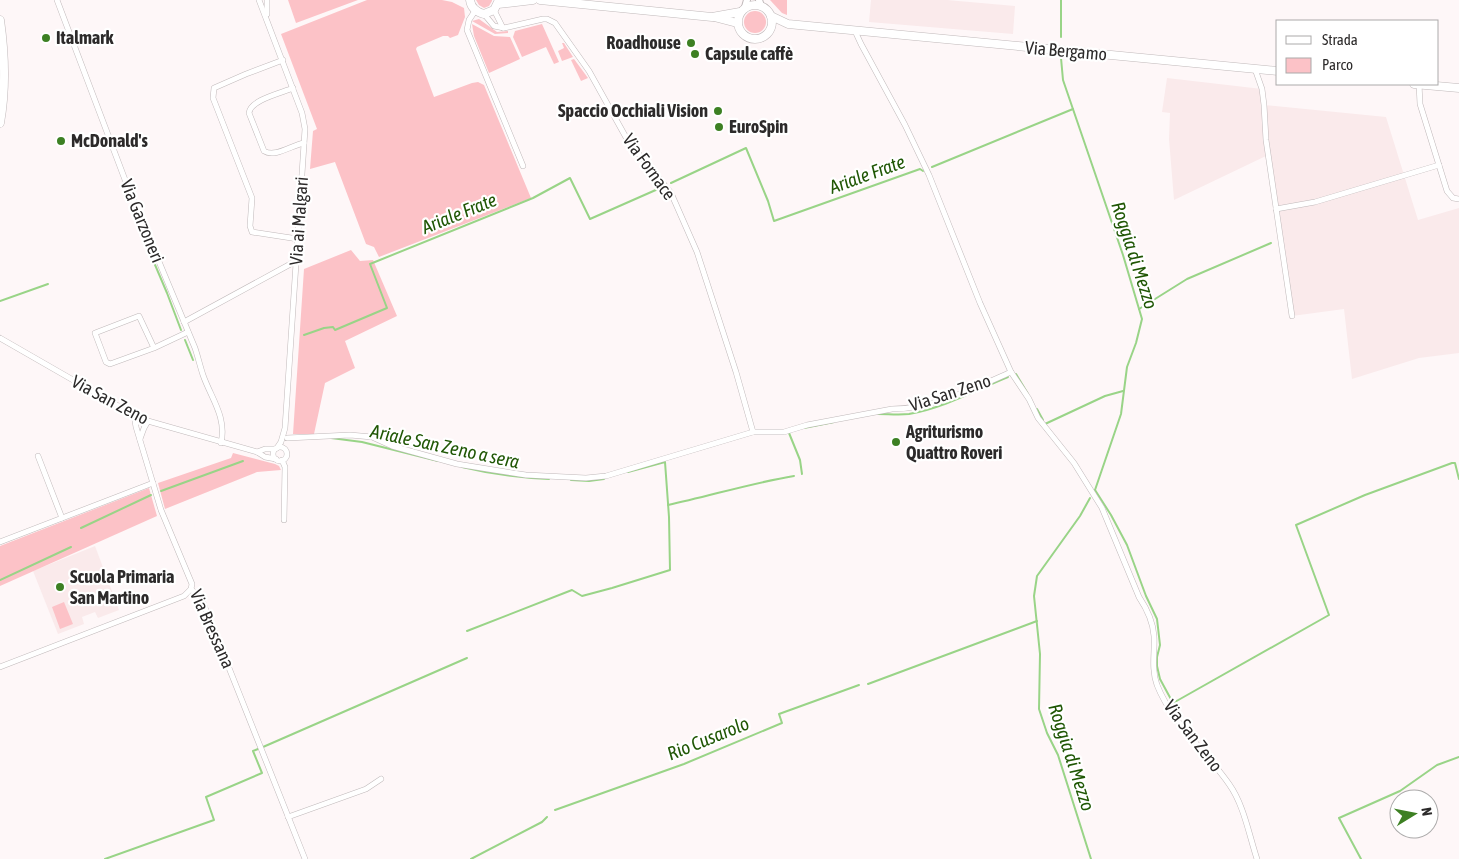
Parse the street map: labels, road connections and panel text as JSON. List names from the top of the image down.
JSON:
{
  "streets": {
    "main road": ["Via Bergamo"],
    "street": [
      "Via Fornace",
      "Via Garzoneri",
      "Via ai Malgari",
      "Via San Zeno",
      "Via Bressana"
    ]
  },
  "crossings": [
    ["Via Fornace", "Via San Zeno"],
    ["Via Garzoneri", "Via San Zeno"],
    ["Via San Zeno", "Via Bressana"]
  ],
  "water": [
    "Ariale Frate",
    "Roggia di Mezzo",
    "Ariale San Zeno a sera",
    "Rio Cusarolo"
  ],
  "places": [
    "Italmark",
    "Roadhouse",
    "Capsule caffè",
    "Spaccio Occhiali Vision",
    "EuroSpin",
    "McDonald's",
    "Agriturismo Quattro Roveri",
    "Scuola Primaria San Martino"
  ],
  "legend": ["Strada", "Parco"],
  "north": "right"
}
